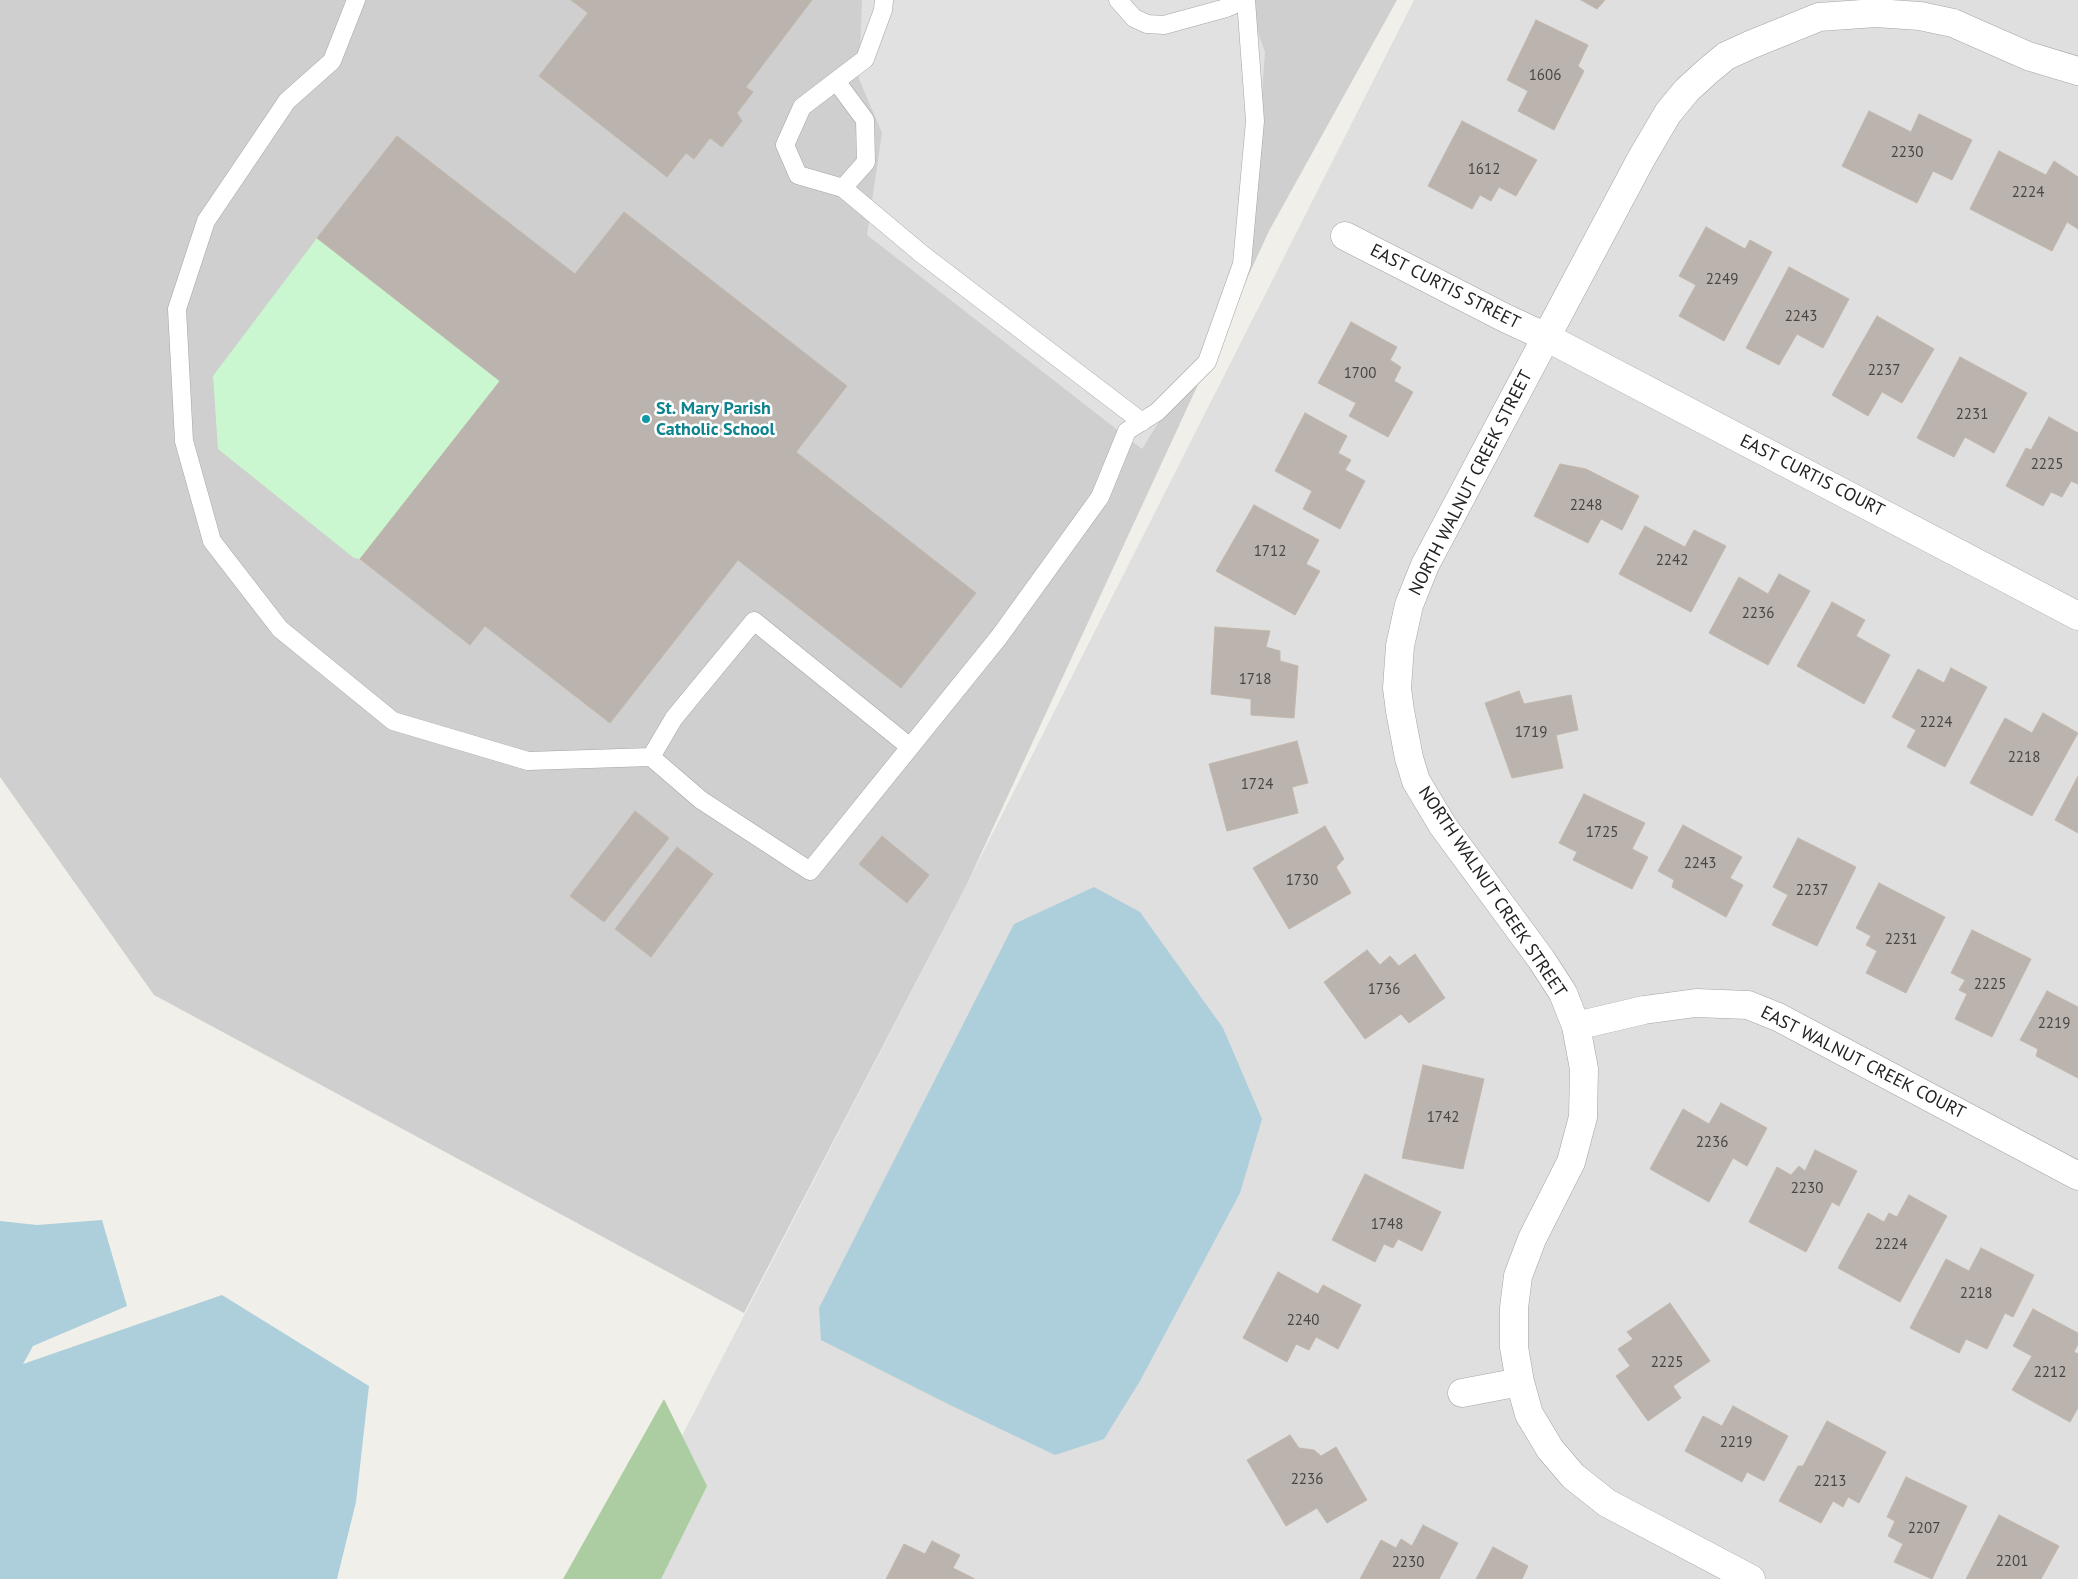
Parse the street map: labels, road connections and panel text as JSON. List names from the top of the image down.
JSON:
{
  "streets": {
    "street": [
      "EAST CURTIS STREET",
      "EAST CURTIS COURT",
      "NORTH WALNUT CREEK STREET",
      "EAST WALNUT CREEK COURT"
    ]
  },
  "crossings": [
    ["EAST CURTIS STREET", "EAST CURTIS COURT"],
    ["EAST CURTIS STREET", "NORTH WALNUT CREEK STREET"],
    ["EAST CURTIS COURT", "NORTH WALNUT CREEK STREET"],
    ["NORTH WALNUT CREEK STREET", "EAST WALNUT CREEK COURT"]
  ],
  "places": ["St. Mary Parish Catholic School"],
  "house_numbers": [
    "1606",
    "2230",
    "1612",
    "2224",
    "2249",
    "2243",
    "2237",
    "1700",
    "2231",
    "2225",
    "2248",
    "1712",
    "2242",
    "2236",
    "1718",
    "2224",
    "1719",
    "2218",
    "1724",
    "1725",
    "2243",
    "1730",
    "2237",
    "2231",
    "2225",
    "1736",
    "2219",
    "1742",
    "2236",
    "2230",
    "1748",
    "2224",
    "2218",
    "2240",
    "2225",
    "2212",
    "2219",
    "2236",
    "2213",
    "2207",
    "2201",
    "2230"
  ]
}
